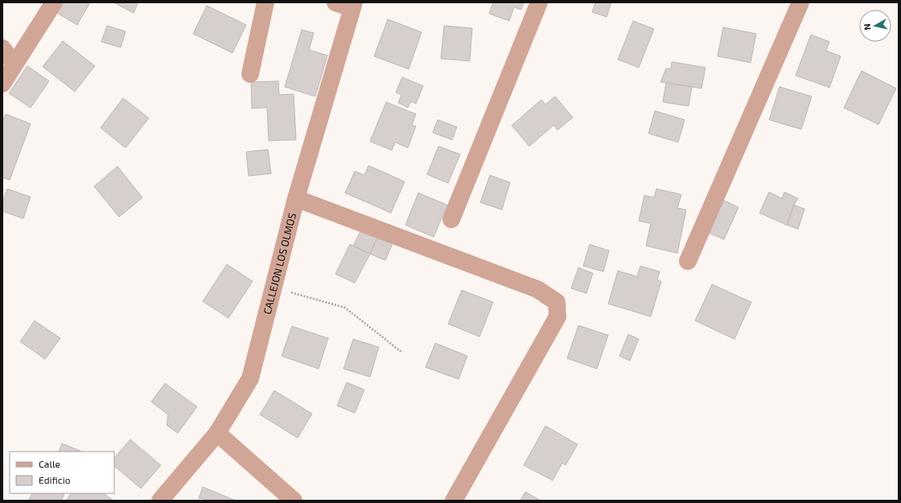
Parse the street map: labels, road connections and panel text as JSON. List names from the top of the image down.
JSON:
{
  "streets": {
    "street": ["CALLEJON LOS OLMOS"]
  },
  "legend": ["Calle", "Edificio"],
  "north": "left"
}
